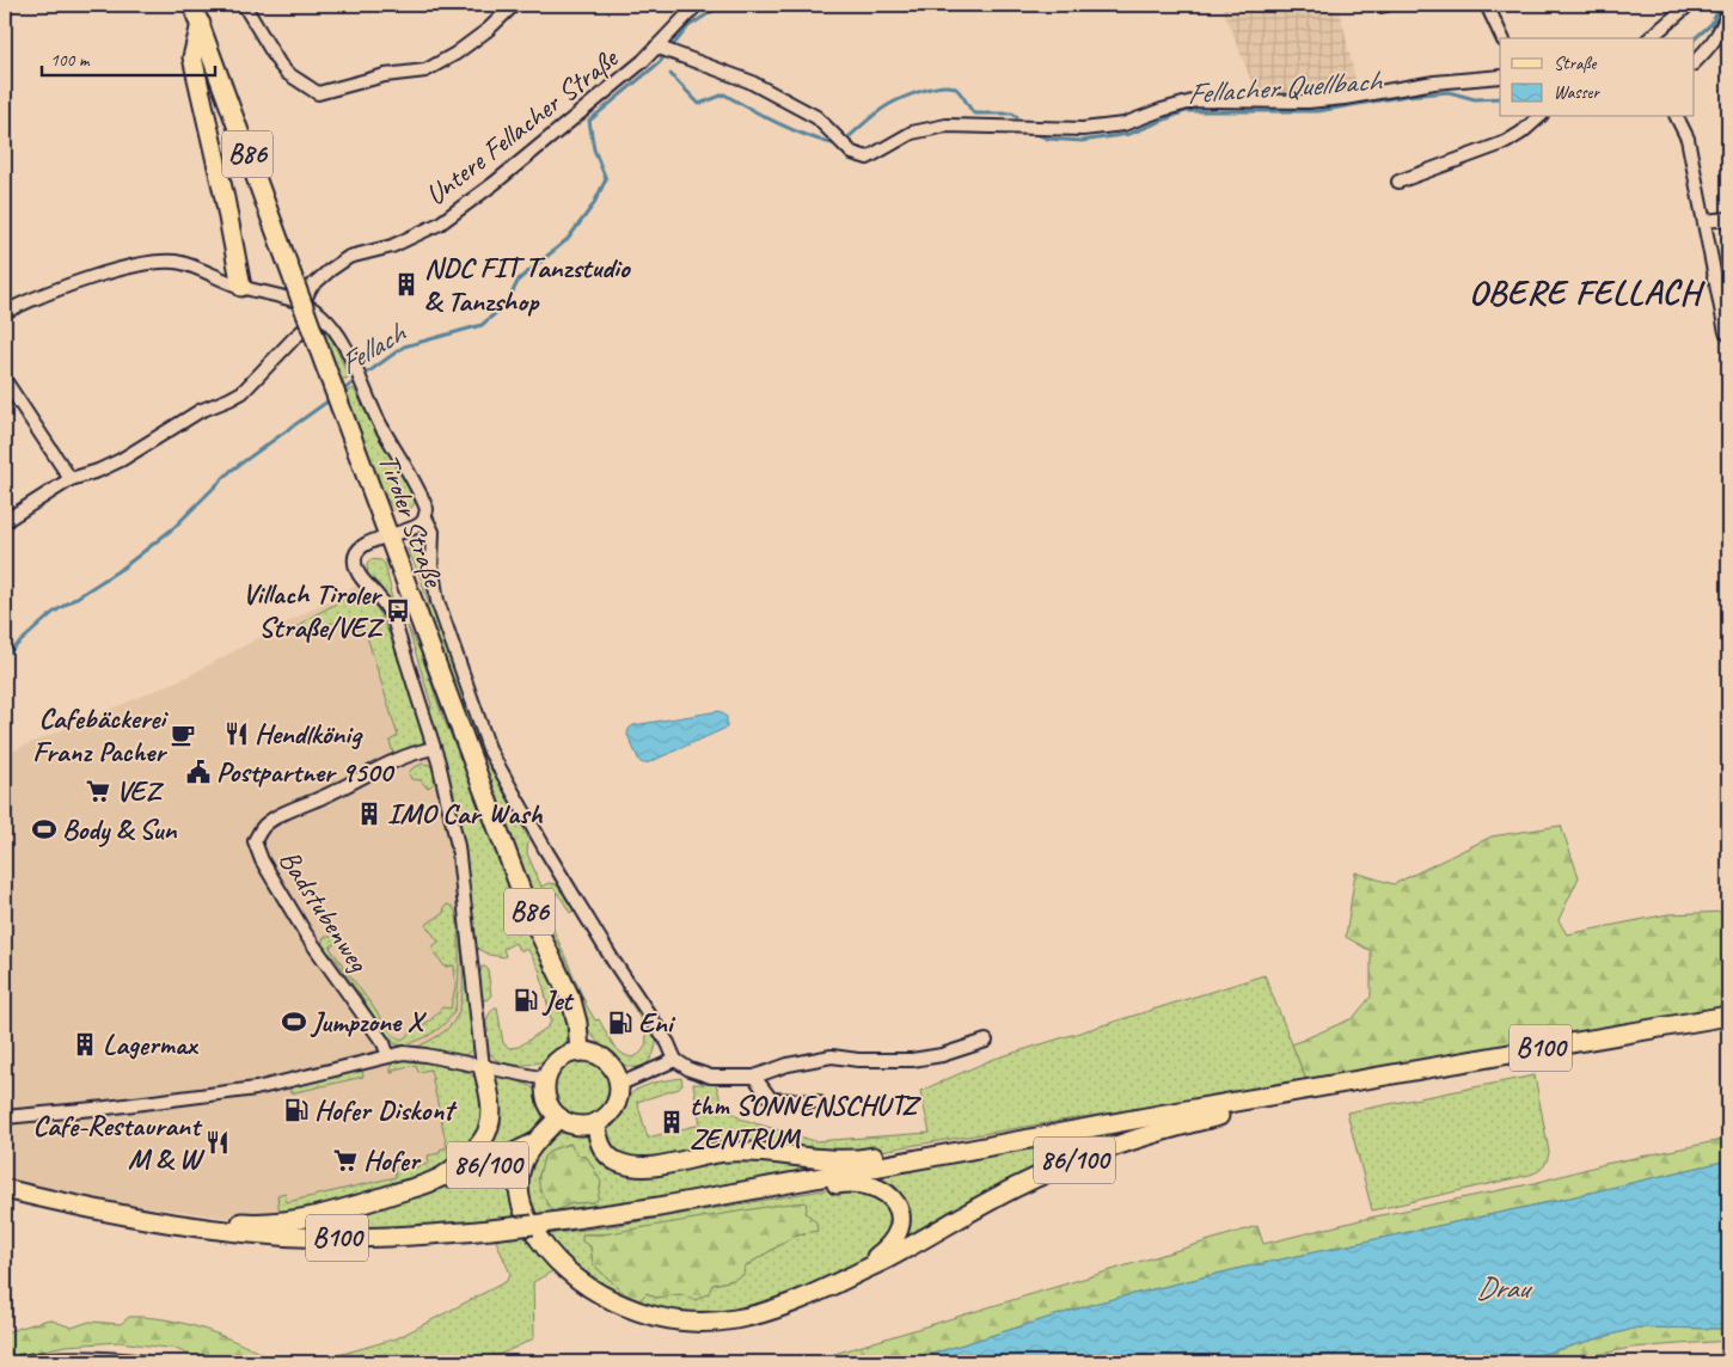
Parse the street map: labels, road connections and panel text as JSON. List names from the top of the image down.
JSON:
{
  "streets": {
    "main road": [
      "B86",
      "Tiroler Straße",
      "B100",
      "86/100"
    ],
    "street": ["Untere Fellacher Straße", "Badstubenweg"]
  },
  "crossings": [
    ["Tiroler Straße", "86/100"],
    ["B100", "86/100"]
  ],
  "districts": ["OBERE FELLACH"],
  "water": ["Fellacher Quellbach", "Fellach", "Drau"],
  "places": {
    "building": [
      "NDC FIT Tanzstudio & Tanzshop",
      "IMO Car Wash",
      "Lagermax",
      "thm SONNENSCHUTZ ZENTRUM"
    ],
    "bus stop": ["Villach Tiroler Straße/VEZ"],
    "restaurant": ["Hendlkönig", "Cafe-Restaurant M & W"],
    "cafe": ["Cafebäckerei Franz Pacher"],
    "public building": ["Postpartner 9500"],
    "supermarket": ["VEZ", "Hofer"],
    "sports": ["Body & Sun", "Jumpzone X"],
    "fuel station": ["Jet", "Eni", "Hofer Diskont"]
  },
  "legend": ["Straße", "Wasser"],
  "scale_bar": "100 m"
}
